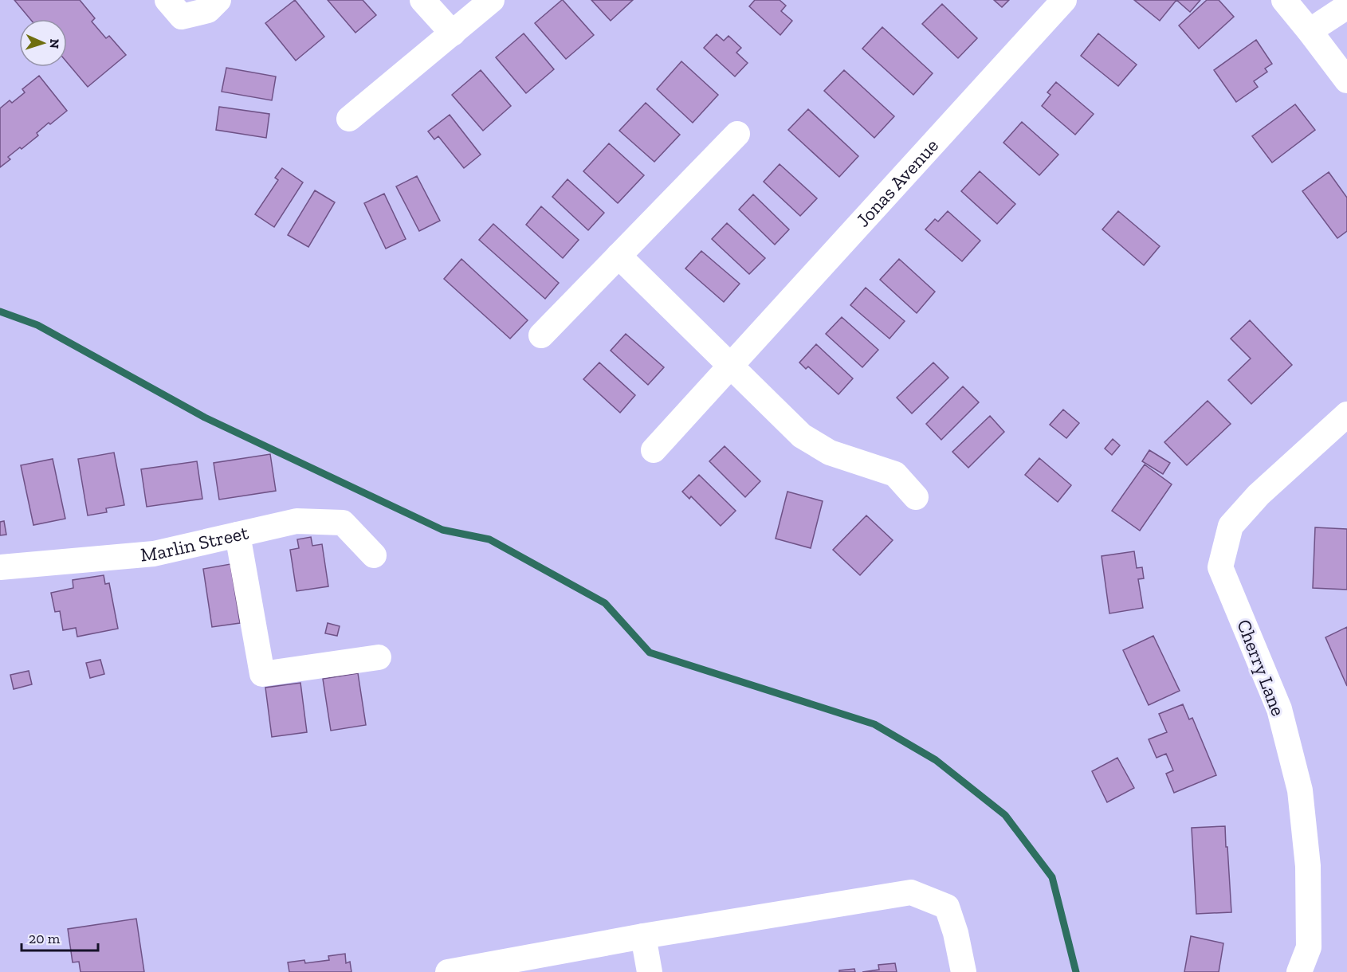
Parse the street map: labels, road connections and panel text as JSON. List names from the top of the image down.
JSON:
{
  "streets": {
    "street": ["Jonas Avenue", "Marlin Street", "Cherry Lane"]
  },
  "scale_bar": "20 m",
  "north": "right"
}
